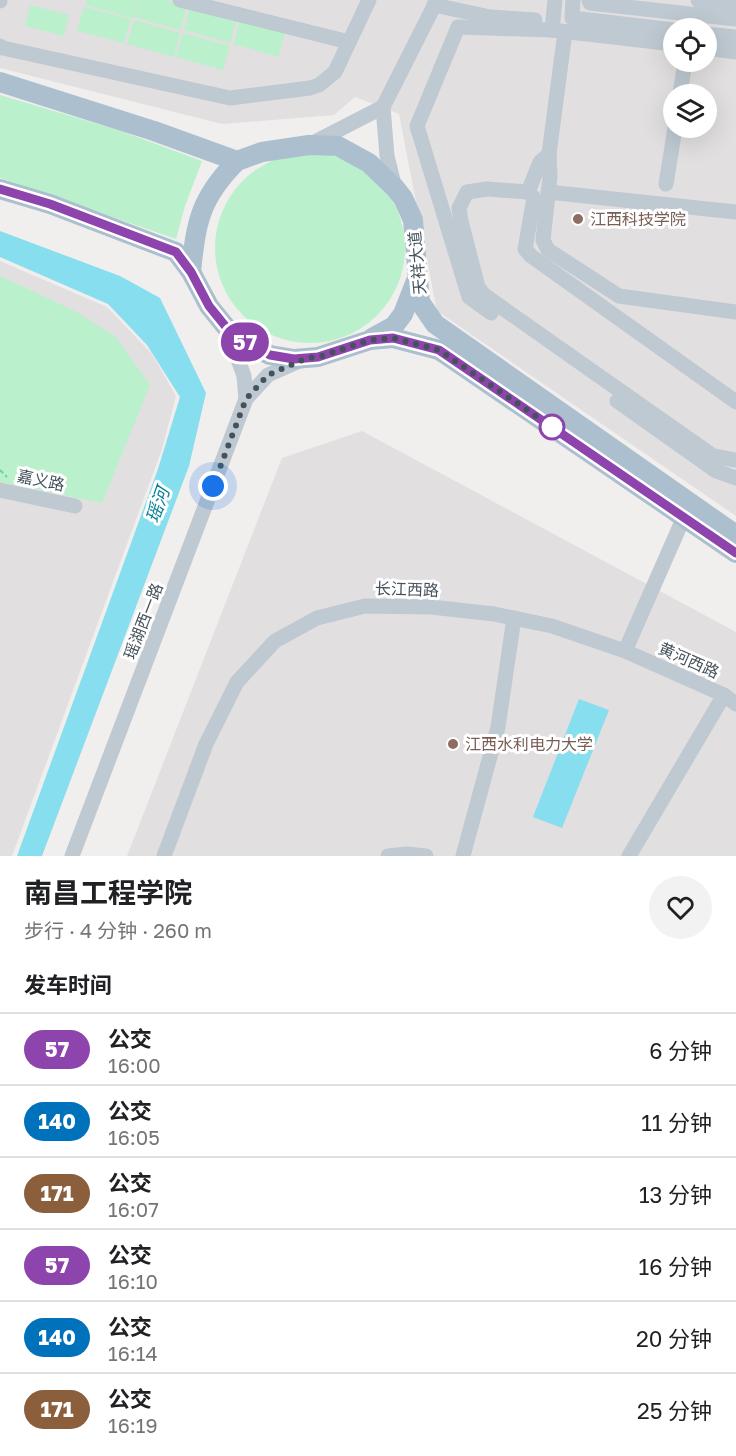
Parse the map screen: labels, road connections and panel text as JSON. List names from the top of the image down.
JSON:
{
  "streets": {
    "main road": ["天祥大道"],
    "street": [
      "嘉义路",
      "长江西路",
      "瑶湖西一路",
      "黄河西路"
    ]
  },
  "crossings": [
    ["长江西路", "黄河西路"]
  ],
  "water": ["瑶河"],
  "places": ["江西科技学院", "江西水利电力大学"],
  "lines": ["bus line 57"],
  "page": {
    "on_map": "57",
    "heading": [
      ["南昌工程学院", "步行 · 4 分钟 · 260 m"],
      "发车时间"
    ],
    "list": [
      {
        "mark": "57",
        "name": "公交",
        "note": "16:00",
        "value": "6 分钟"
      },
      {
        "mark": "140",
        "name": "公交",
        "note": "16:05",
        "value": "11 分钟"
      },
      {
        "mark": "171",
        "name": "公交",
        "note": "16:07",
        "value": "13 分钟"
      },
      {
        "mark": "57",
        "name": "公交",
        "note": "16:10",
        "value": "16 分钟"
      },
      {
        "mark": "140",
        "name": "公交",
        "note": "16:14",
        "value": "20 分钟"
      },
      {
        "mark": "171",
        "name": "公交",
        "note": "16:19",
        "value": "25 分钟"
      }
    ]
  }
}
